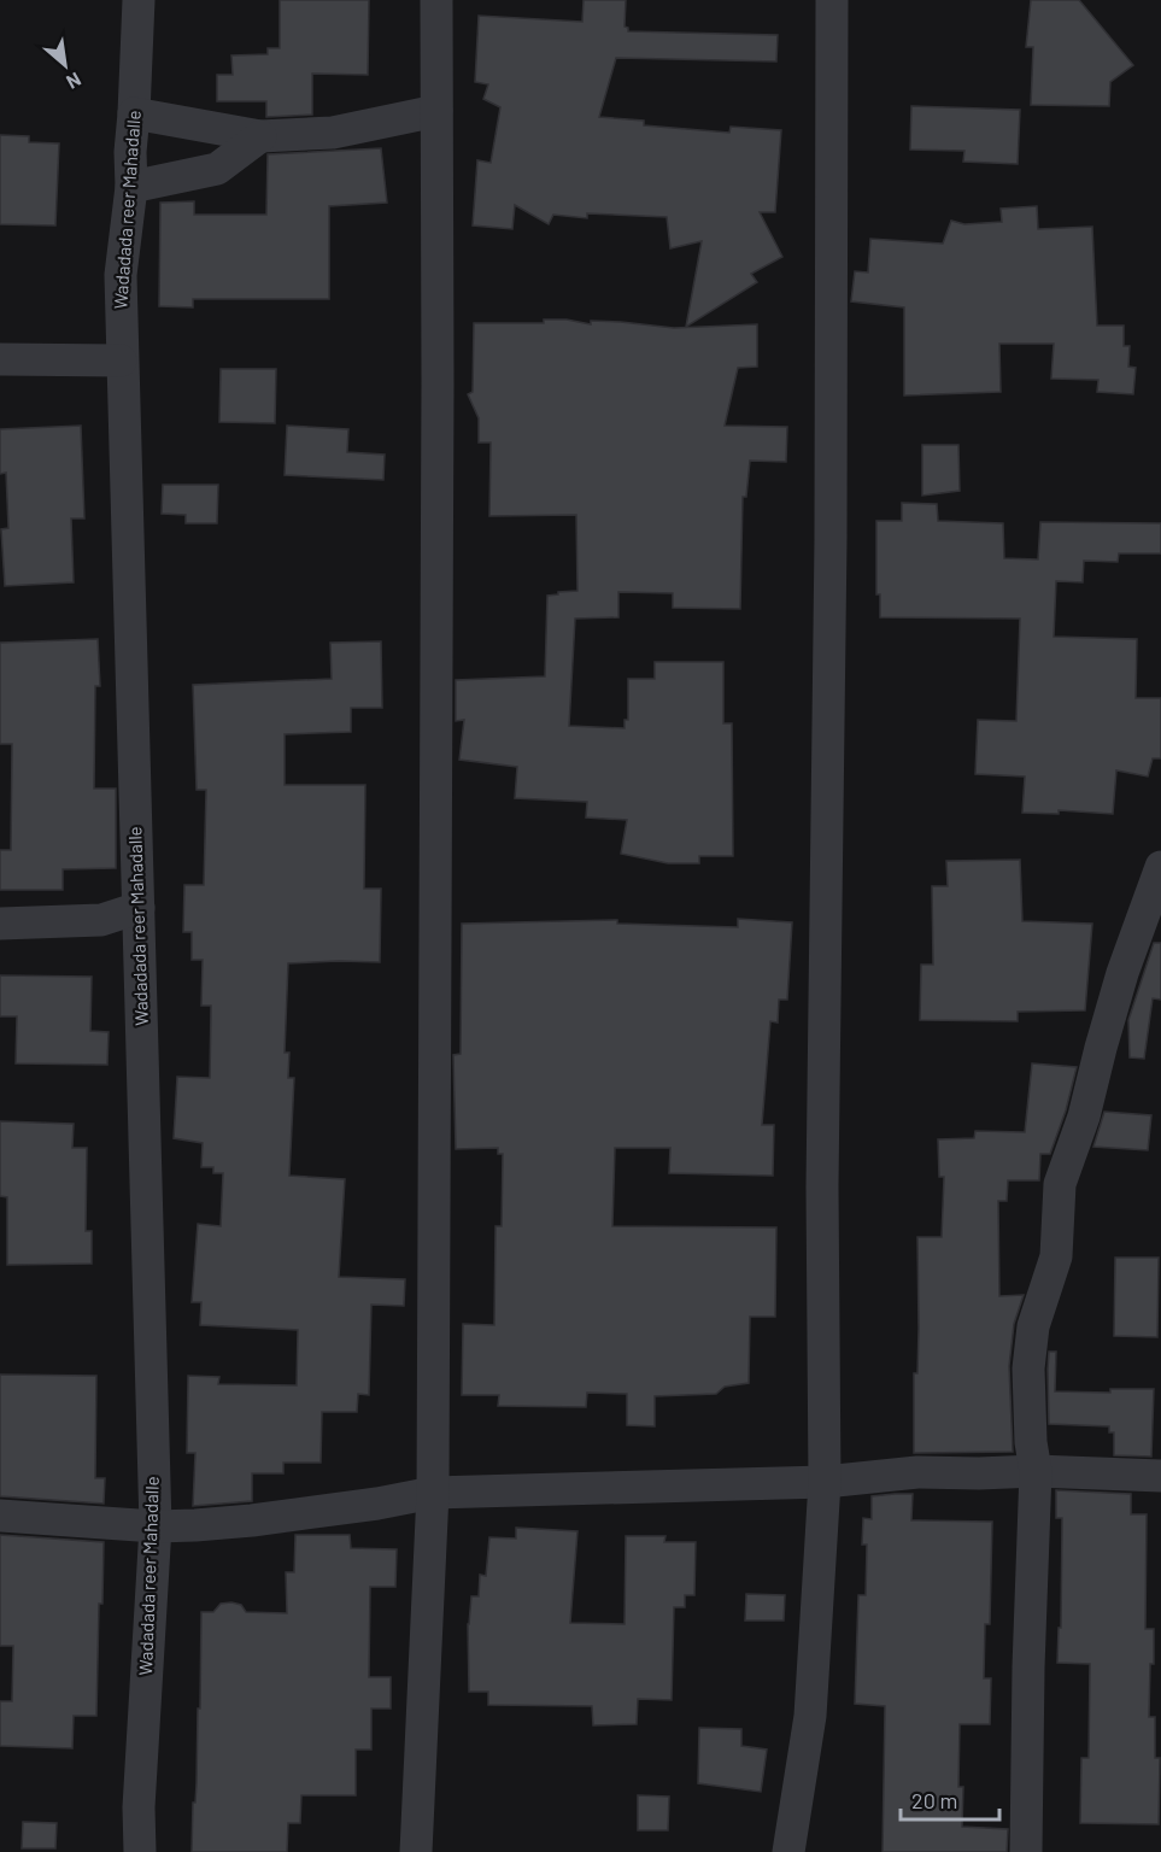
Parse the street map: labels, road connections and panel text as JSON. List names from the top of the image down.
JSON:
{
  "streets": {
    "street": ["Wadadada reer Mahadalle"]
  },
  "scale_bar": "20 m",
  "north": "bottom right"
}
